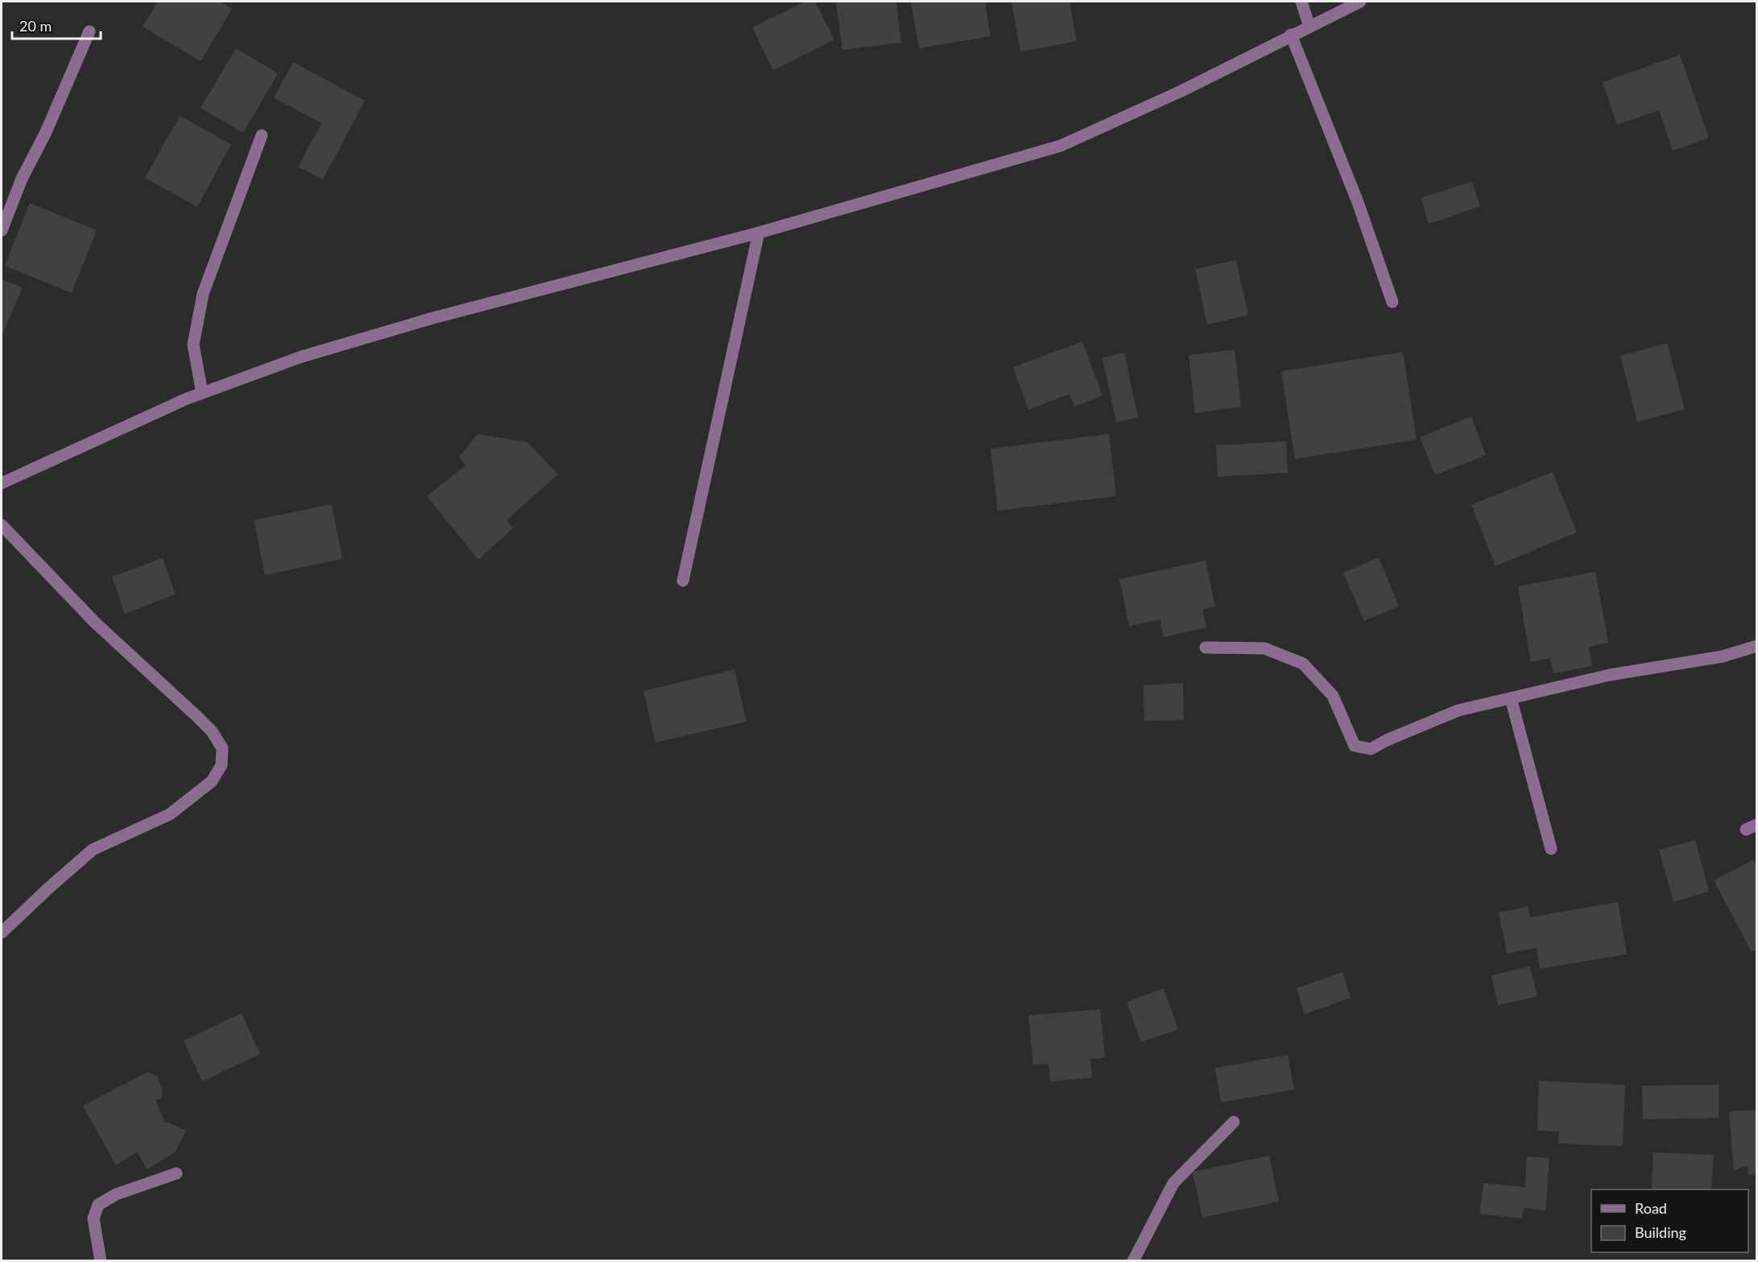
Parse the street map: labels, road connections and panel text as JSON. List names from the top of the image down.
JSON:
{
  "legend": ["Road", "Building"],
  "scale_bar": "20 m"
}
